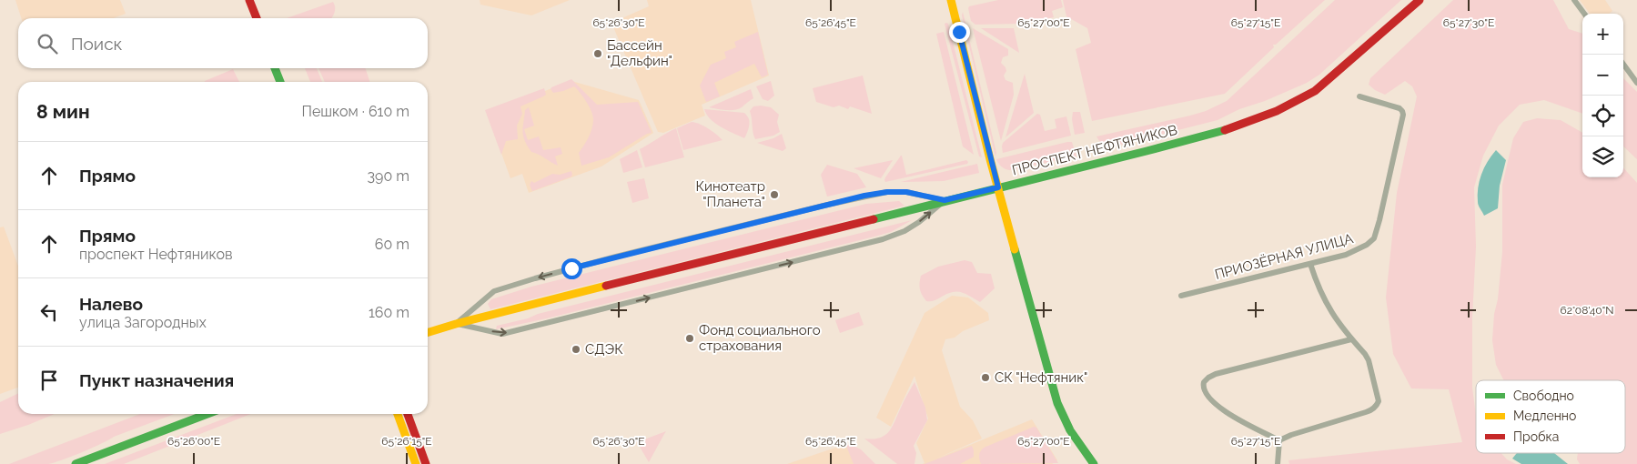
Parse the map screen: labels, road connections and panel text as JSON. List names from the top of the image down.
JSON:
{
  "streets": {
    "main road": ["ПРОСПЕКТ НЕФТЯНИКОВ"],
    "street": ["ПРИОЗЁРНАЯ УЛИЦА"]
  },
  "places": [
    "Бассейн \"Дельфин\"",
    "Кинотеатр \"Планета\"",
    "Фонд социального страхования",
    "СДЭК",
    "СК \"Нефтяник\""
  ],
  "legend": ["Свободно", "Медленно", "Пробка"],
  "page": {
    "map_buttons": ["+", "−"],
    "search": "Поиск",
    "heading": ["8 мин", "Пешком · 610 m"],
    "list": [
      ["Прямо", "390 m"],
      ["Прямо", "проспект Нефтяников", "60 m"],
      ["Налево", "улица Загородных", "160 m"],
      "Пункт назначения"
    ]
  },
  "coordinates": [
    "65°26'30\"E",
    "65°26'45\"E",
    "65°27'00\"E",
    "65°27'15\"E",
    "65°27'30\"E",
    "62°08'40\"N",
    "65°26'00\"E",
    "65°26'15\"E"
  ]
}
